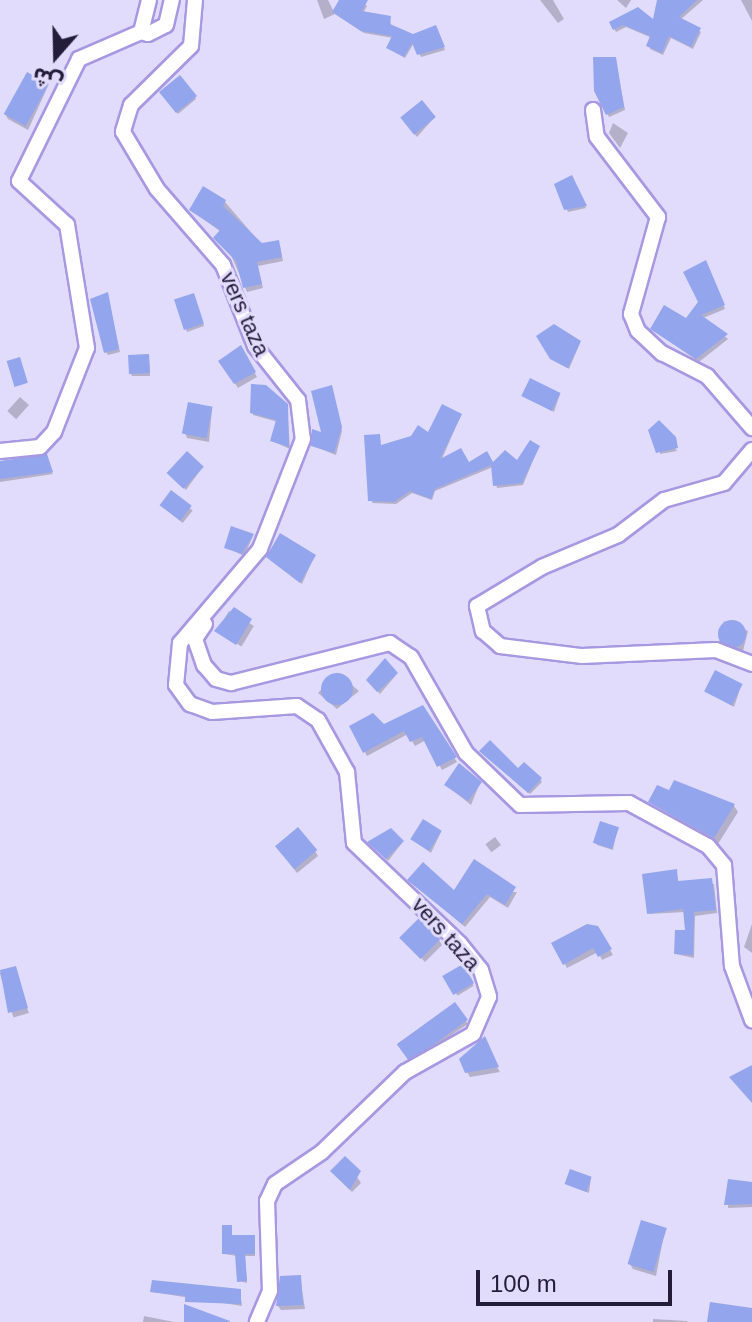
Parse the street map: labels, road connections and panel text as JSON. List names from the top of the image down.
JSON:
{
  "streets": {
    "street": ["vers taza"]
  },
  "scale_bar": "100 m",
  "north": "bottom"
}
